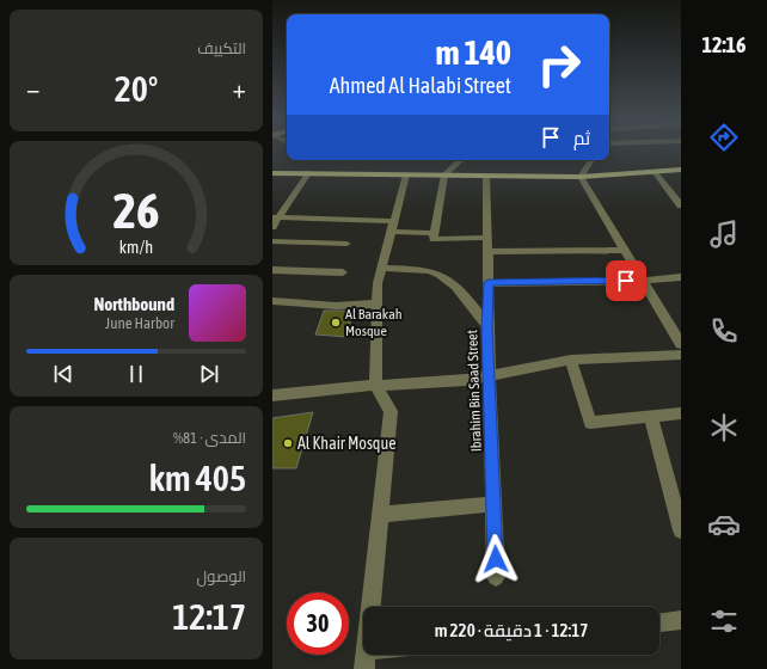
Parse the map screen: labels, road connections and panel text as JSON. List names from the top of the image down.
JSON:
{
  "streets": {
    "street": ["Ibrahim Bin Saad Street"]
  },
  "places": ["Al Barakah Mosque", "Al Khair Mosque"],
  "page": {
    "tabs": "12:16",
    "tile": [
      "التكييف",
      ["المدى · 81%", "405 km"],
      ["الوصول", "12:17"]
    ],
    "turn": ["140 m", "Ahmed Al Halabi Street"],
    "heat": ["−", "20°", "+"],
    "then": "ثم",
    "song": ["Northbound", "June Harbor"],
    "limit": "30",
    "trip": "12:17 · 1 دقيقة · 220 m",
    "gauge": ["26", "km/h"]
  }
}
